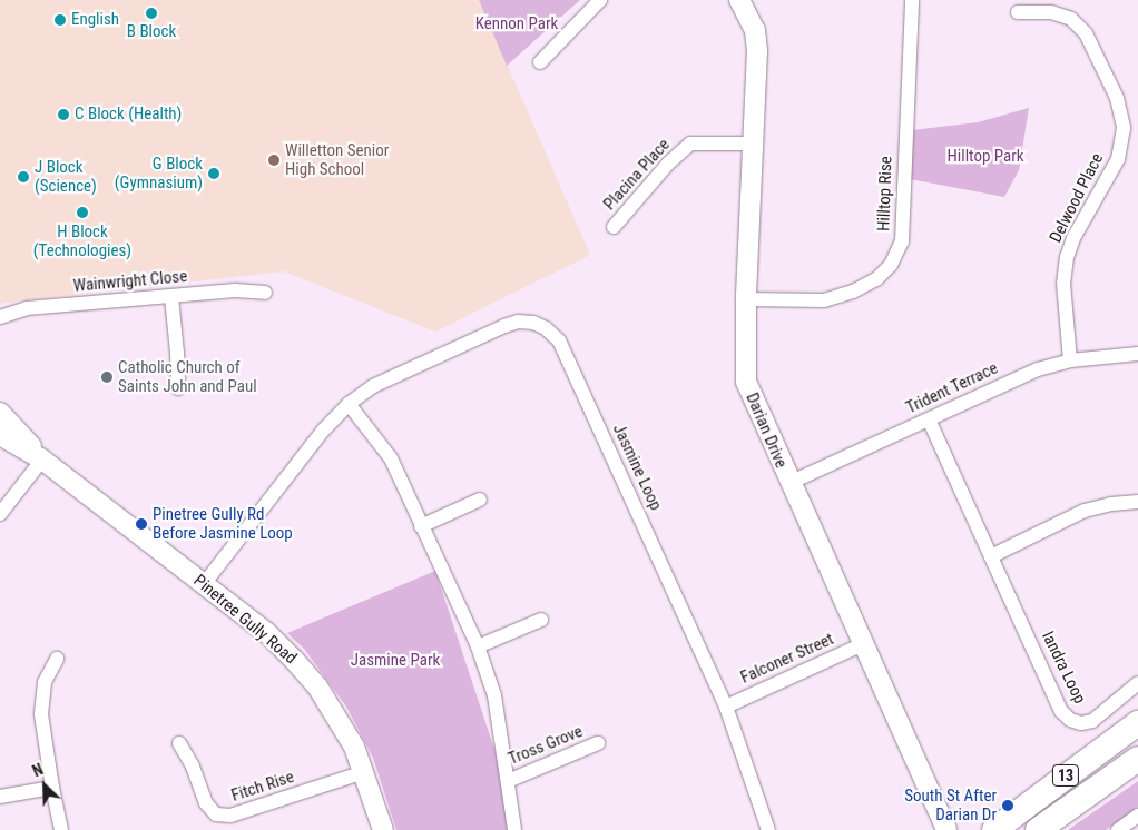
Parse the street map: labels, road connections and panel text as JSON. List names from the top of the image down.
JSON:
{
  "streets": {
    "highway": ["13"],
    "street": [
      "Placina Place",
      "Hilltop Rise",
      "Delwood Place",
      "Wainwright Close",
      "Trident Terrace",
      "Darian Drive",
      "Jasmine Loop",
      "Pinetree Gully Road",
      "Falconer Street",
      "Iandra Loop",
      "Tross Grove",
      "Fitch Rise"
    ]
  },
  "crossings": [
    ["Placina Place", "Darian Drive"],
    ["Hilltop Rise", "Darian Drive"],
    ["Delwood Place", "Trident Terrace"],
    ["Trident Terrace", "Darian Drive"],
    ["Trident Terrace", "Iandra Loop"],
    ["Darian Drive", "Falconer Street"],
    ["Jasmine Loop", "Pinetree Gully Road"],
    ["Jasmine Loop", "Falconer Street"],
    ["Pinetree Gully Road", "Fitch Rise"]
  ],
  "parks": ["Kennon Park", "Hilltop Park", "Jasmine Park"],
  "places": [
    "B Block",
    "English",
    "C Block (Health)",
    "Willetton Senior High School",
    "G Block (Gymnasium)",
    "J Block (Science)",
    "H Block (Technologies)",
    "Catholic Church of Saints John and Paul",
    "Pinetree Gully Rd Before Jasmine Loop",
    "South St After Darian Dr"
  ],
  "north": "top left"
}
